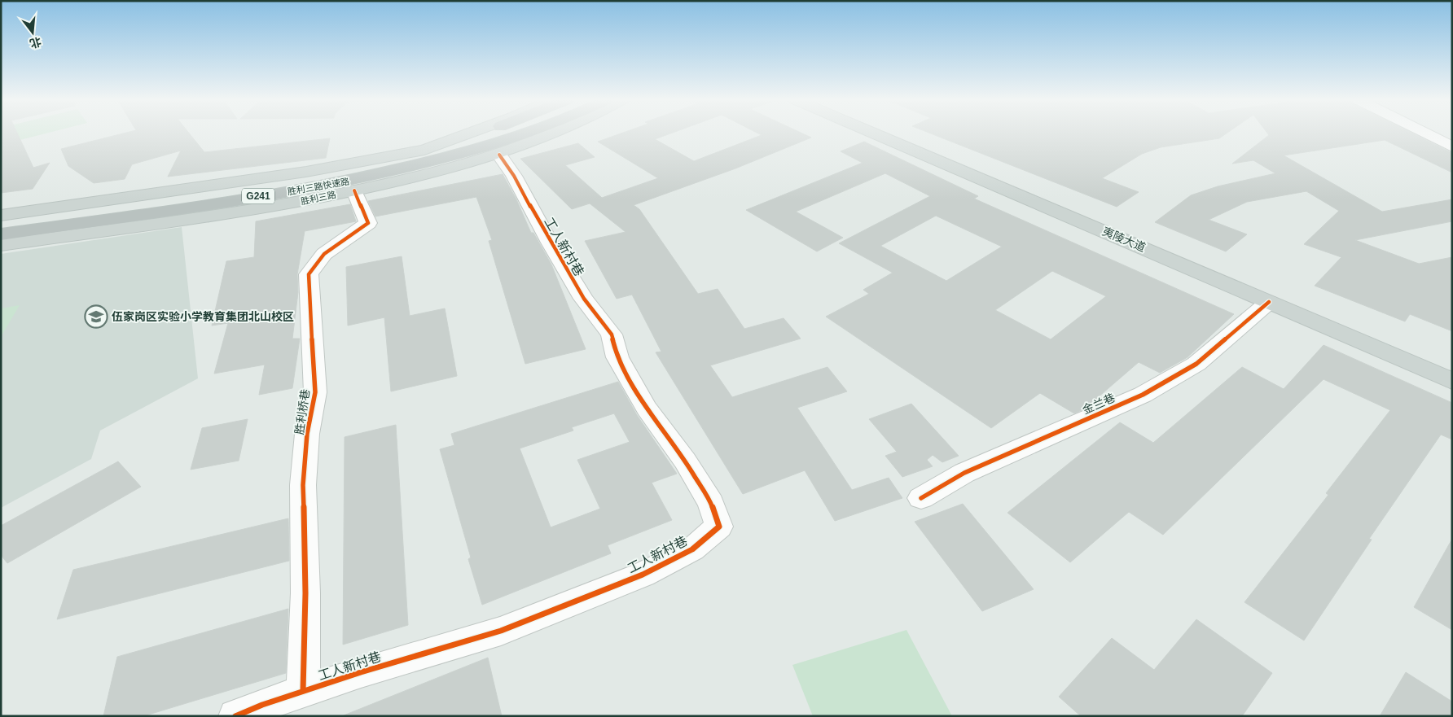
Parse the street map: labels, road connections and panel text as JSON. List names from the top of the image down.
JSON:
{
  "streets": {
    "highway": ["胜利三路快速路", "G241"],
    "main road": ["胜利三路", "夷陵大道"],
    "street": ["工人新村巷", "金兰巷", "胜利桥巷"]
  },
  "crossings": [
    ["胜利三路快速路", "G241"],
    ["胜利三路快速路", "胜利三路"],
    ["胜利三路快速路", "工人新村巷"],
    ["G241", "胜利三路"],
    ["G241", "工人新村巷"],
    ["胜利三路", "工人新村巷"],
    ["胜利三路", "胜利桥巷"],
    ["夷陵大道", "金兰巷"],
    ["工人新村巷", "胜利桥巷"]
  ],
  "places": {
    "school or university": ["伍家岗区实验小学教育集团北山校区"]
  },
  "north": "bottom"
}
